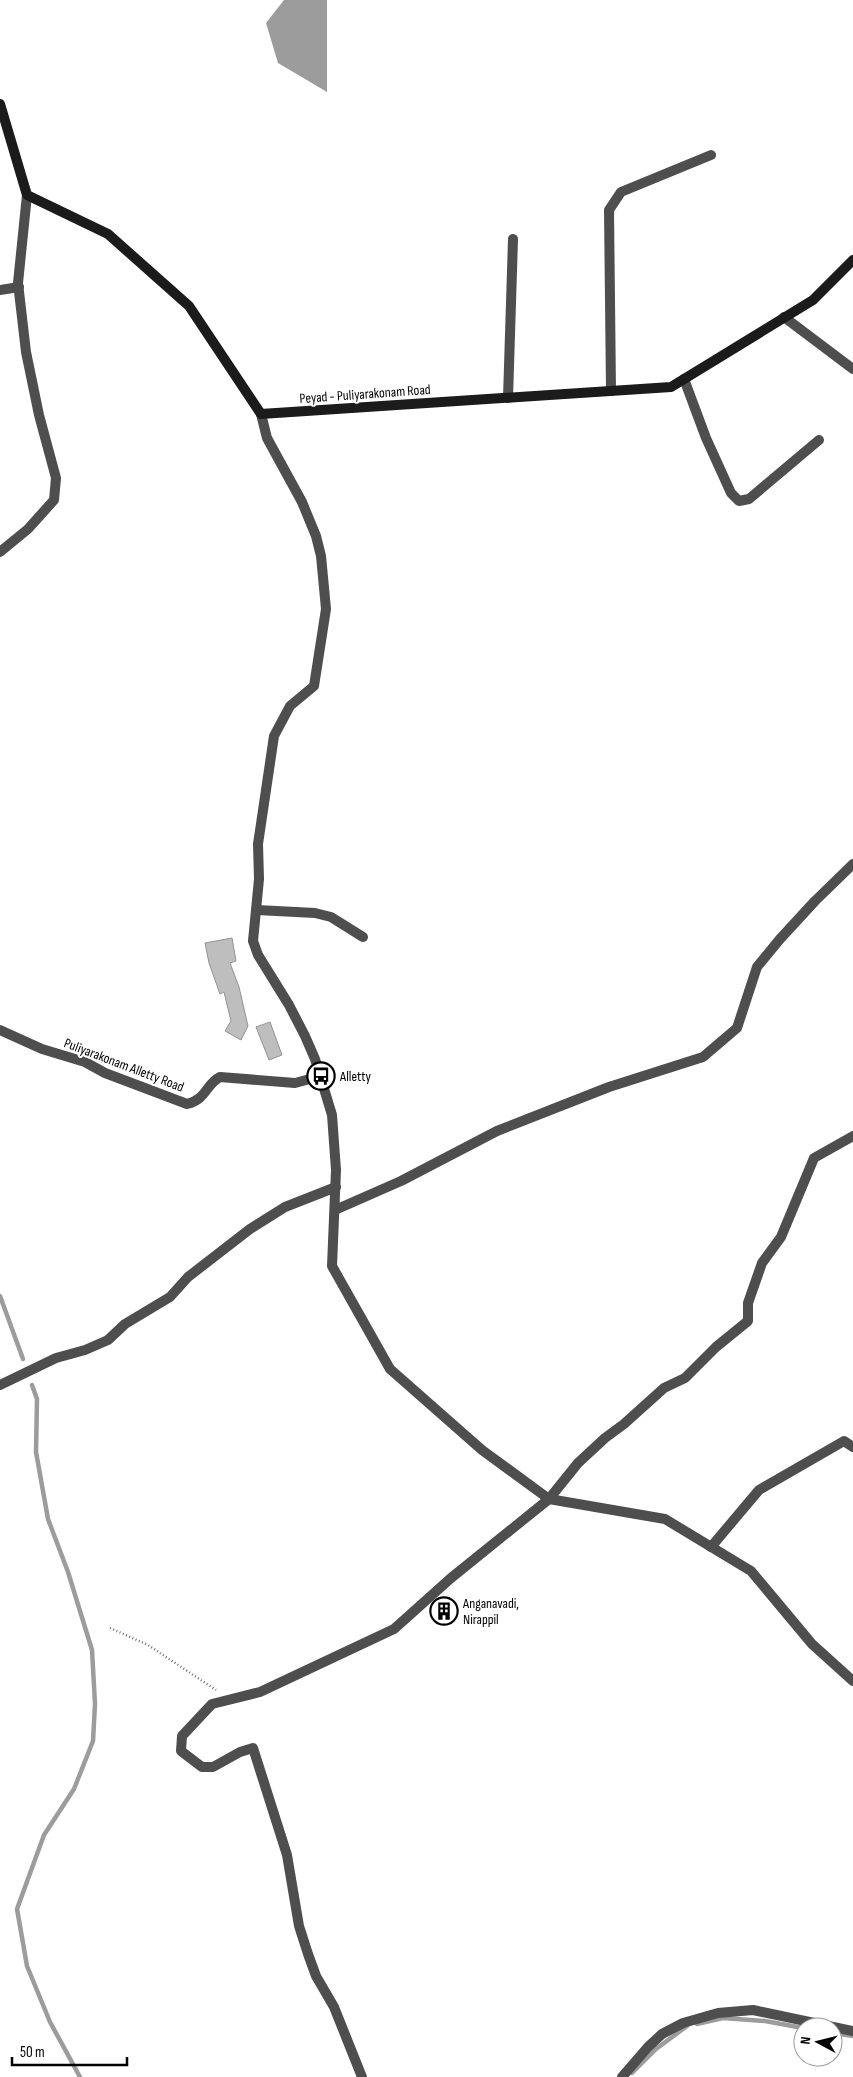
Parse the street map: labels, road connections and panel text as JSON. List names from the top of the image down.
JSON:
{
  "streets": {
    "main road": ["Peyad - Puliyarakonam Road"],
    "street": ["Puliyarakonam Alletty Road"]
  },
  "places": {
    "bus stop": ["Alletty"],
    "building": ["Anganavadi, Nirappil"]
  },
  "scale_bar": "50 m",
  "north": "left"
}
